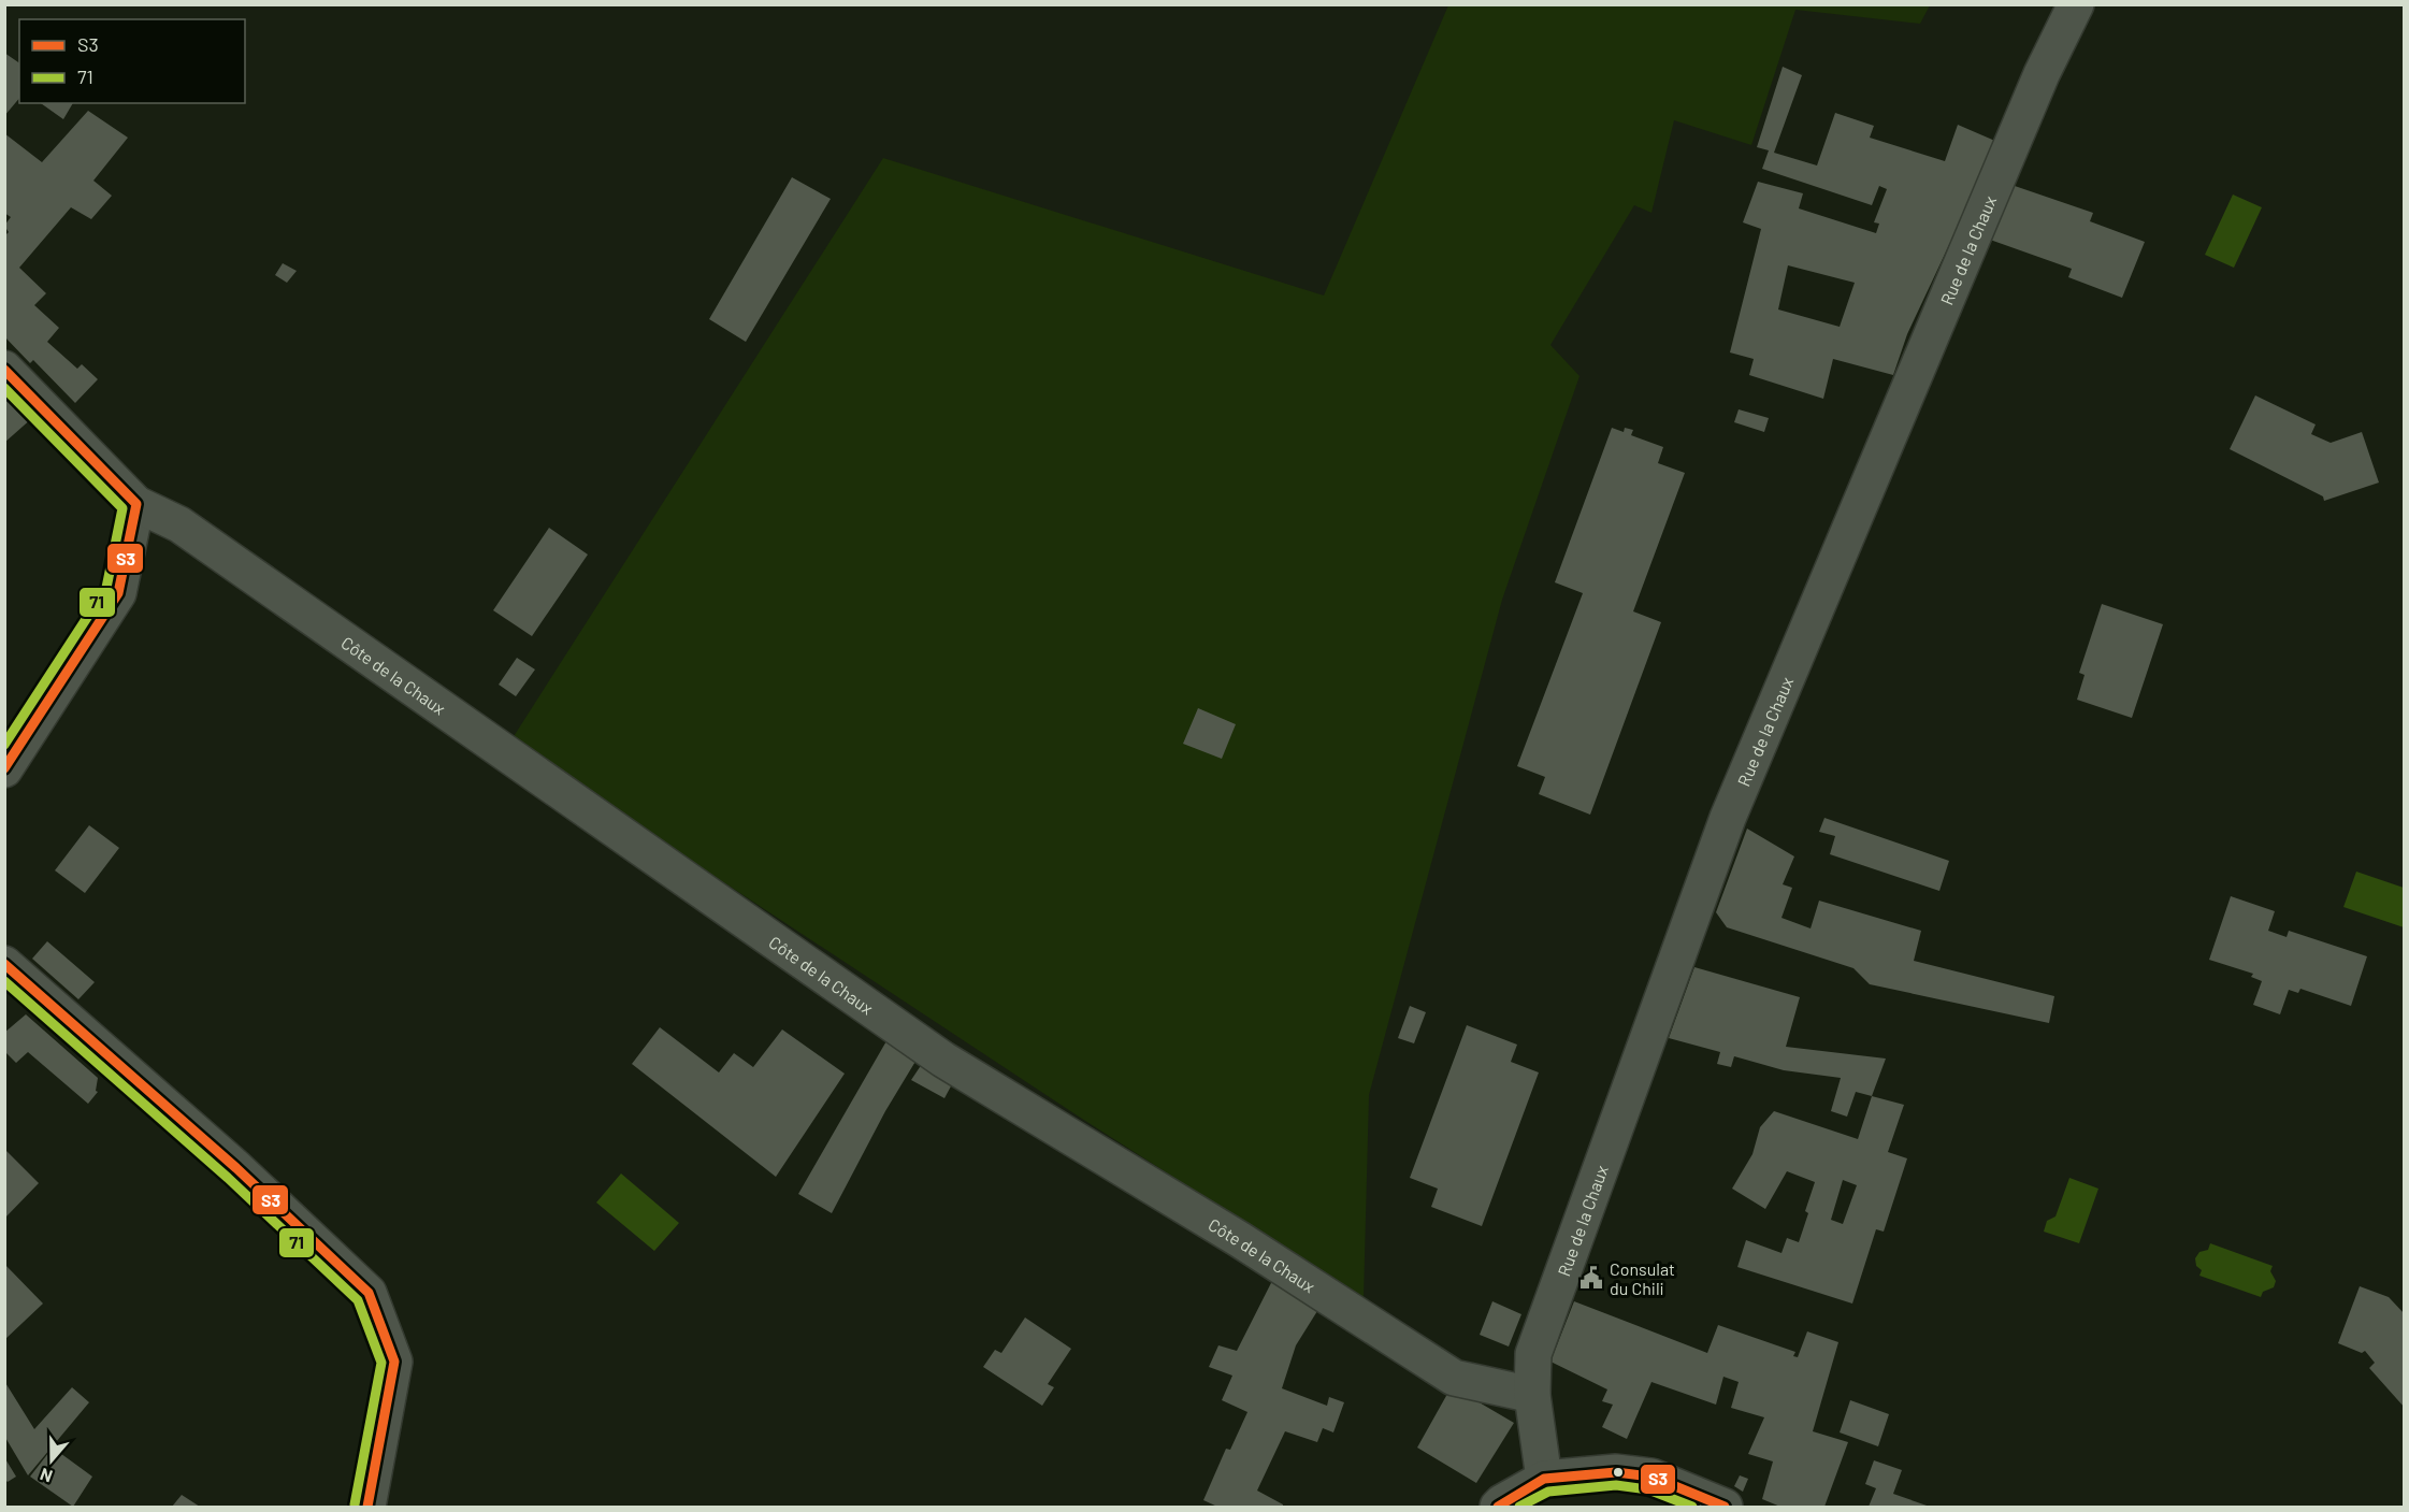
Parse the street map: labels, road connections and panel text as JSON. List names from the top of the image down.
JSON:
{
  "streets": {
    "street": ["Rue de la Chaux", "Côte de la Chaux"]
  },
  "crossings": [
    ["Rue de la Chaux", "Côte de la Chaux"]
  ],
  "places": {
    "public building": ["Consulat du Chili"]
  },
  "lines": ["transit line S3", "transit line 71"],
  "legend": ["S3", "71"],
  "north": "bottom"
}
